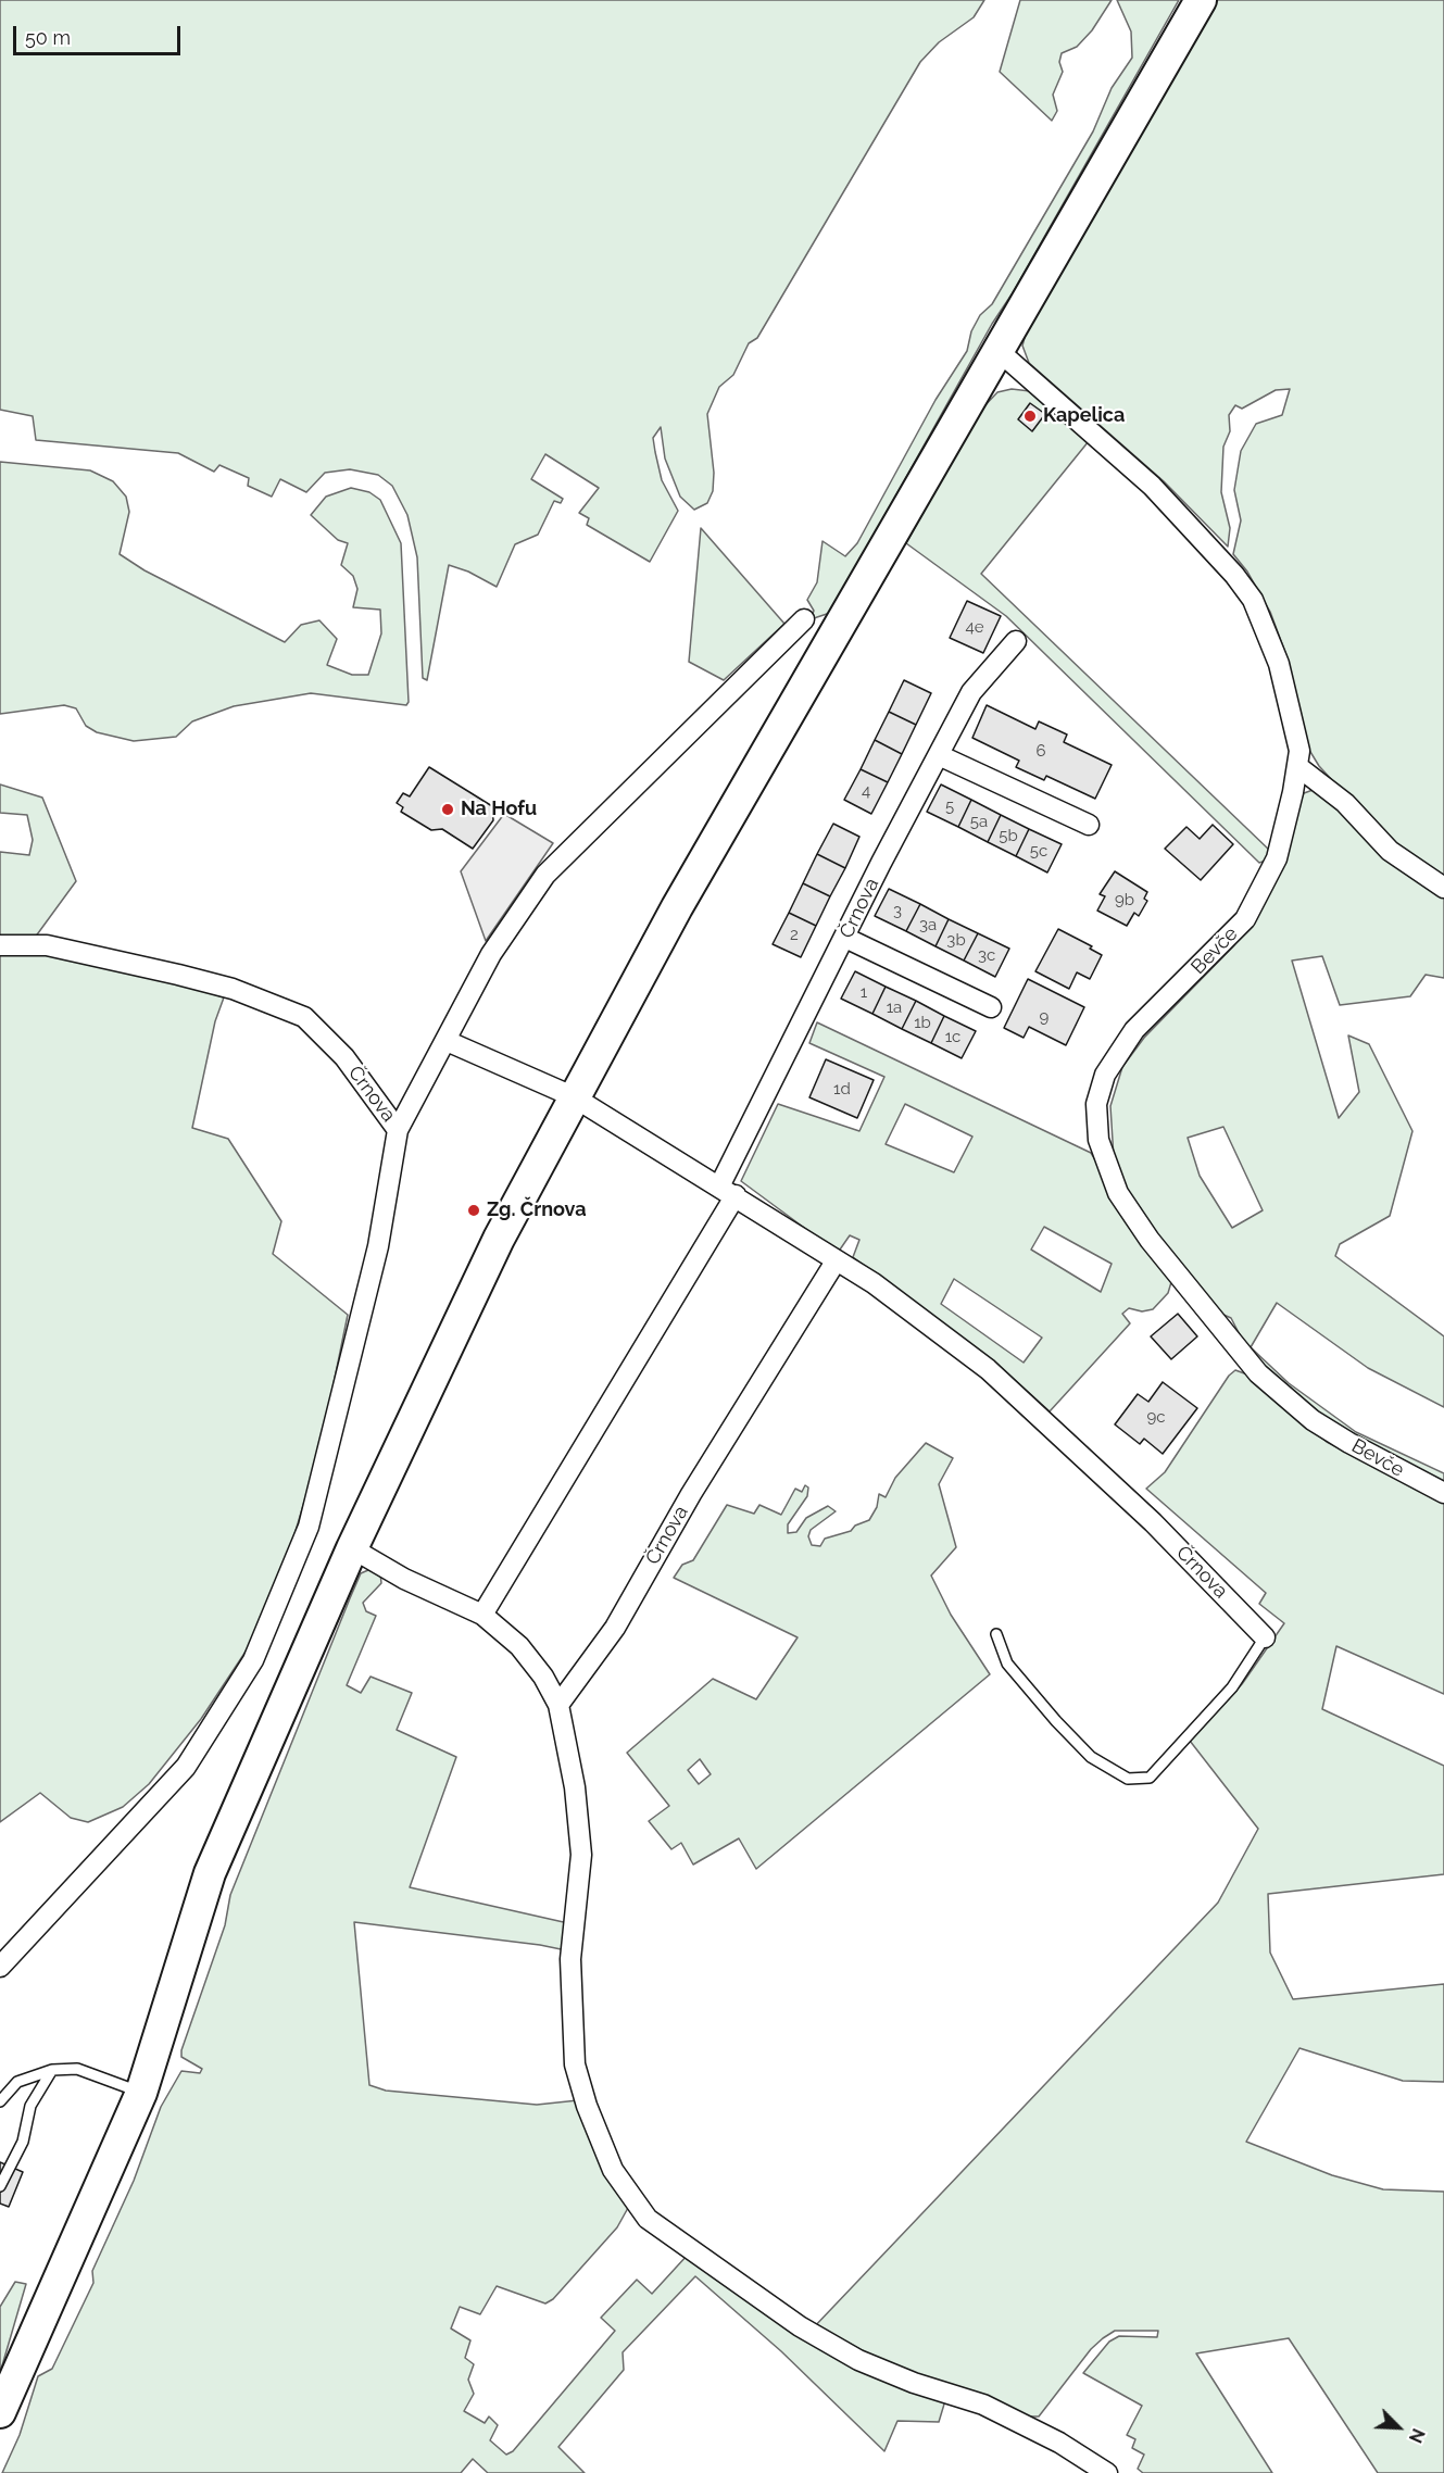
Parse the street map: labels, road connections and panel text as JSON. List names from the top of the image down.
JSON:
{
  "streets": {
    "street": ["Črnova", "Bevče"]
  },
  "places": ["Kapelica", "Na Hofu", "Zg. Črnova"],
  "house_numbers": [
    "4e",
    "6",
    "4",
    "5",
    "5a",
    "5b",
    "5c",
    "9b",
    "3",
    "3a",
    "2",
    "3b",
    "3c",
    "1",
    "1a",
    "9",
    "1b",
    "1c",
    "1d",
    "9c"
  ],
  "scale_bar": "50 m",
  "north": "bottom right"
}
